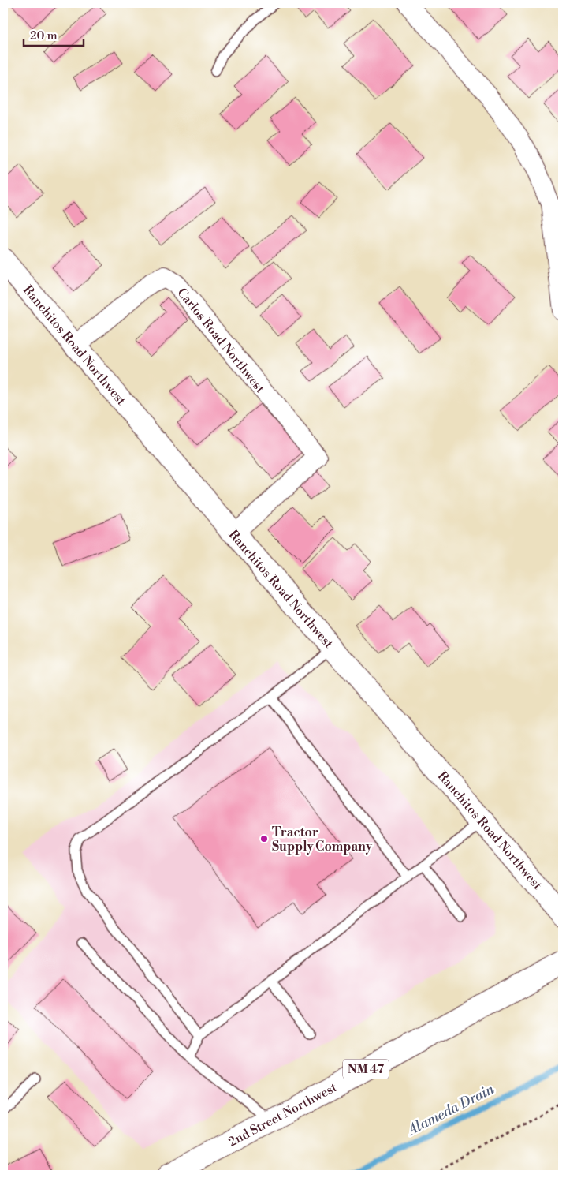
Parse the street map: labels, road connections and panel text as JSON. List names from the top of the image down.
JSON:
{
  "streets": {
    "street": [
      "Carlos Road Northwest",
      "Ranchitos Road Northwest",
      "NM 47",
      "2nd Street Northwest"
    ]
  },
  "crossings": [
    ["Carlos Road Northwest", "Ranchitos Road Northwest"]
  ],
  "water": ["Alameda Drain"],
  "places": ["Tractor Supply Company"],
  "scale_bar": "20 m"
}
